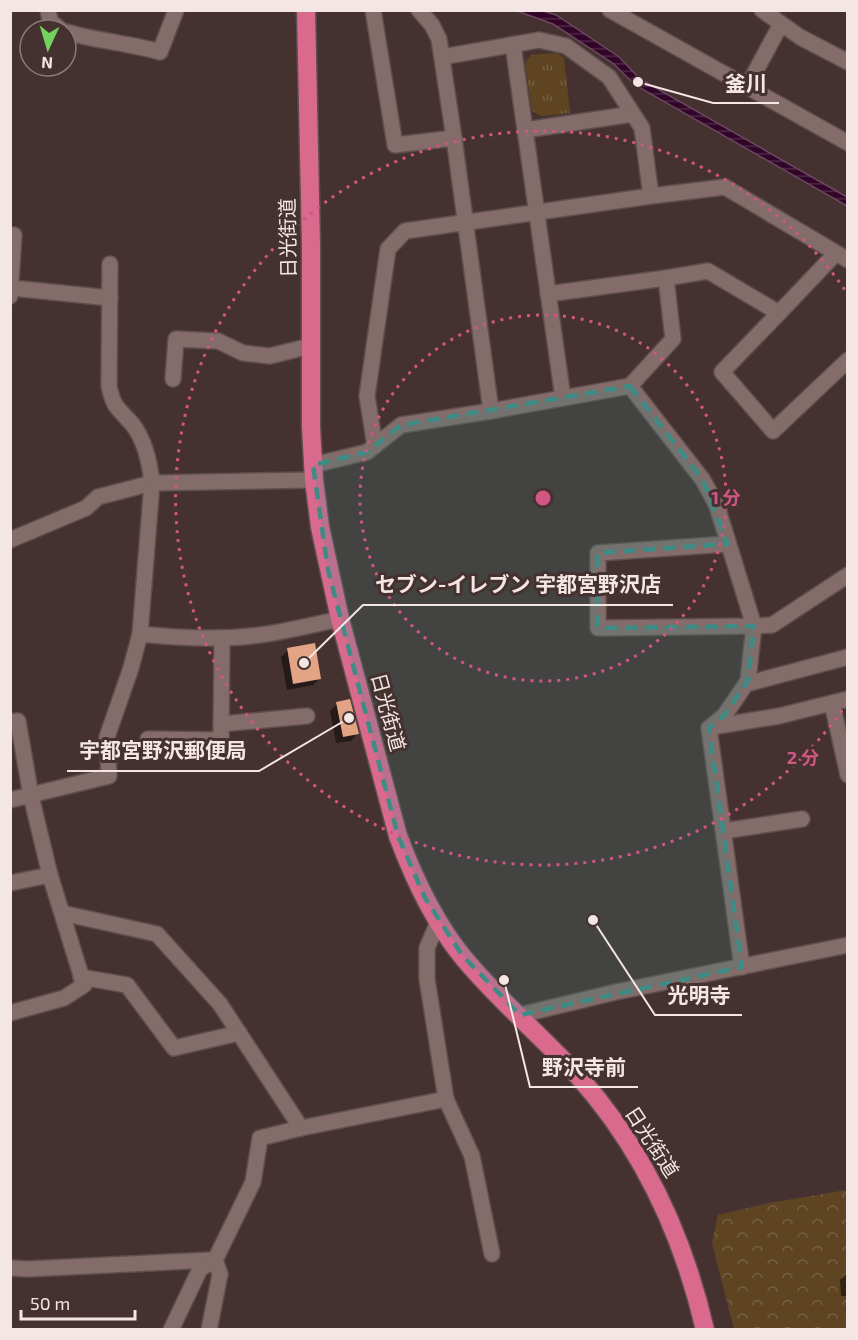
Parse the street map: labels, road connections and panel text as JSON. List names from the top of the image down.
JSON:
{
  "streets": {
    "highway": ["日光街道"]
  },
  "places": [
    "釜川",
    "セブン-イレブン 宇都宮野沢店",
    "宇都宮野沢郵便局",
    "光明寺",
    "野沢寺前"
  ],
  "scale_bar": "50 m",
  "north": "bottom",
  "rings": ["1 分", "2 分"]
}
